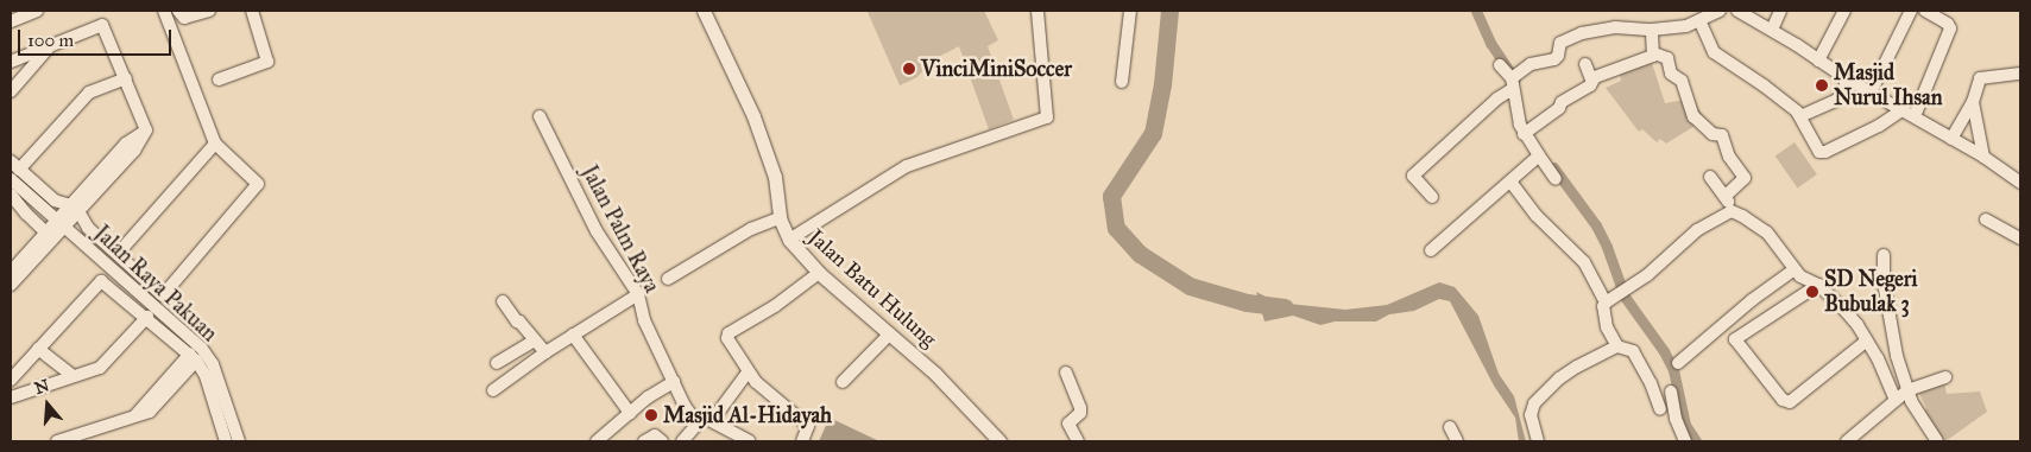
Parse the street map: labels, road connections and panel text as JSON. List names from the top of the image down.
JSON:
{
  "streets": {
    "street": ["Jalan Palm Raya", "Jalan Raya Pakuan", "Jalan Batu Hulung"]
  },
  "places": [
    "VinciMiniSoccer",
    "Masjid Nurul Ihsan",
    "SD Negeri Bubulak 3",
    "Masjid Al-Hidayah"
  ],
  "scale_bar": "100 m",
  "north": "top"
}
